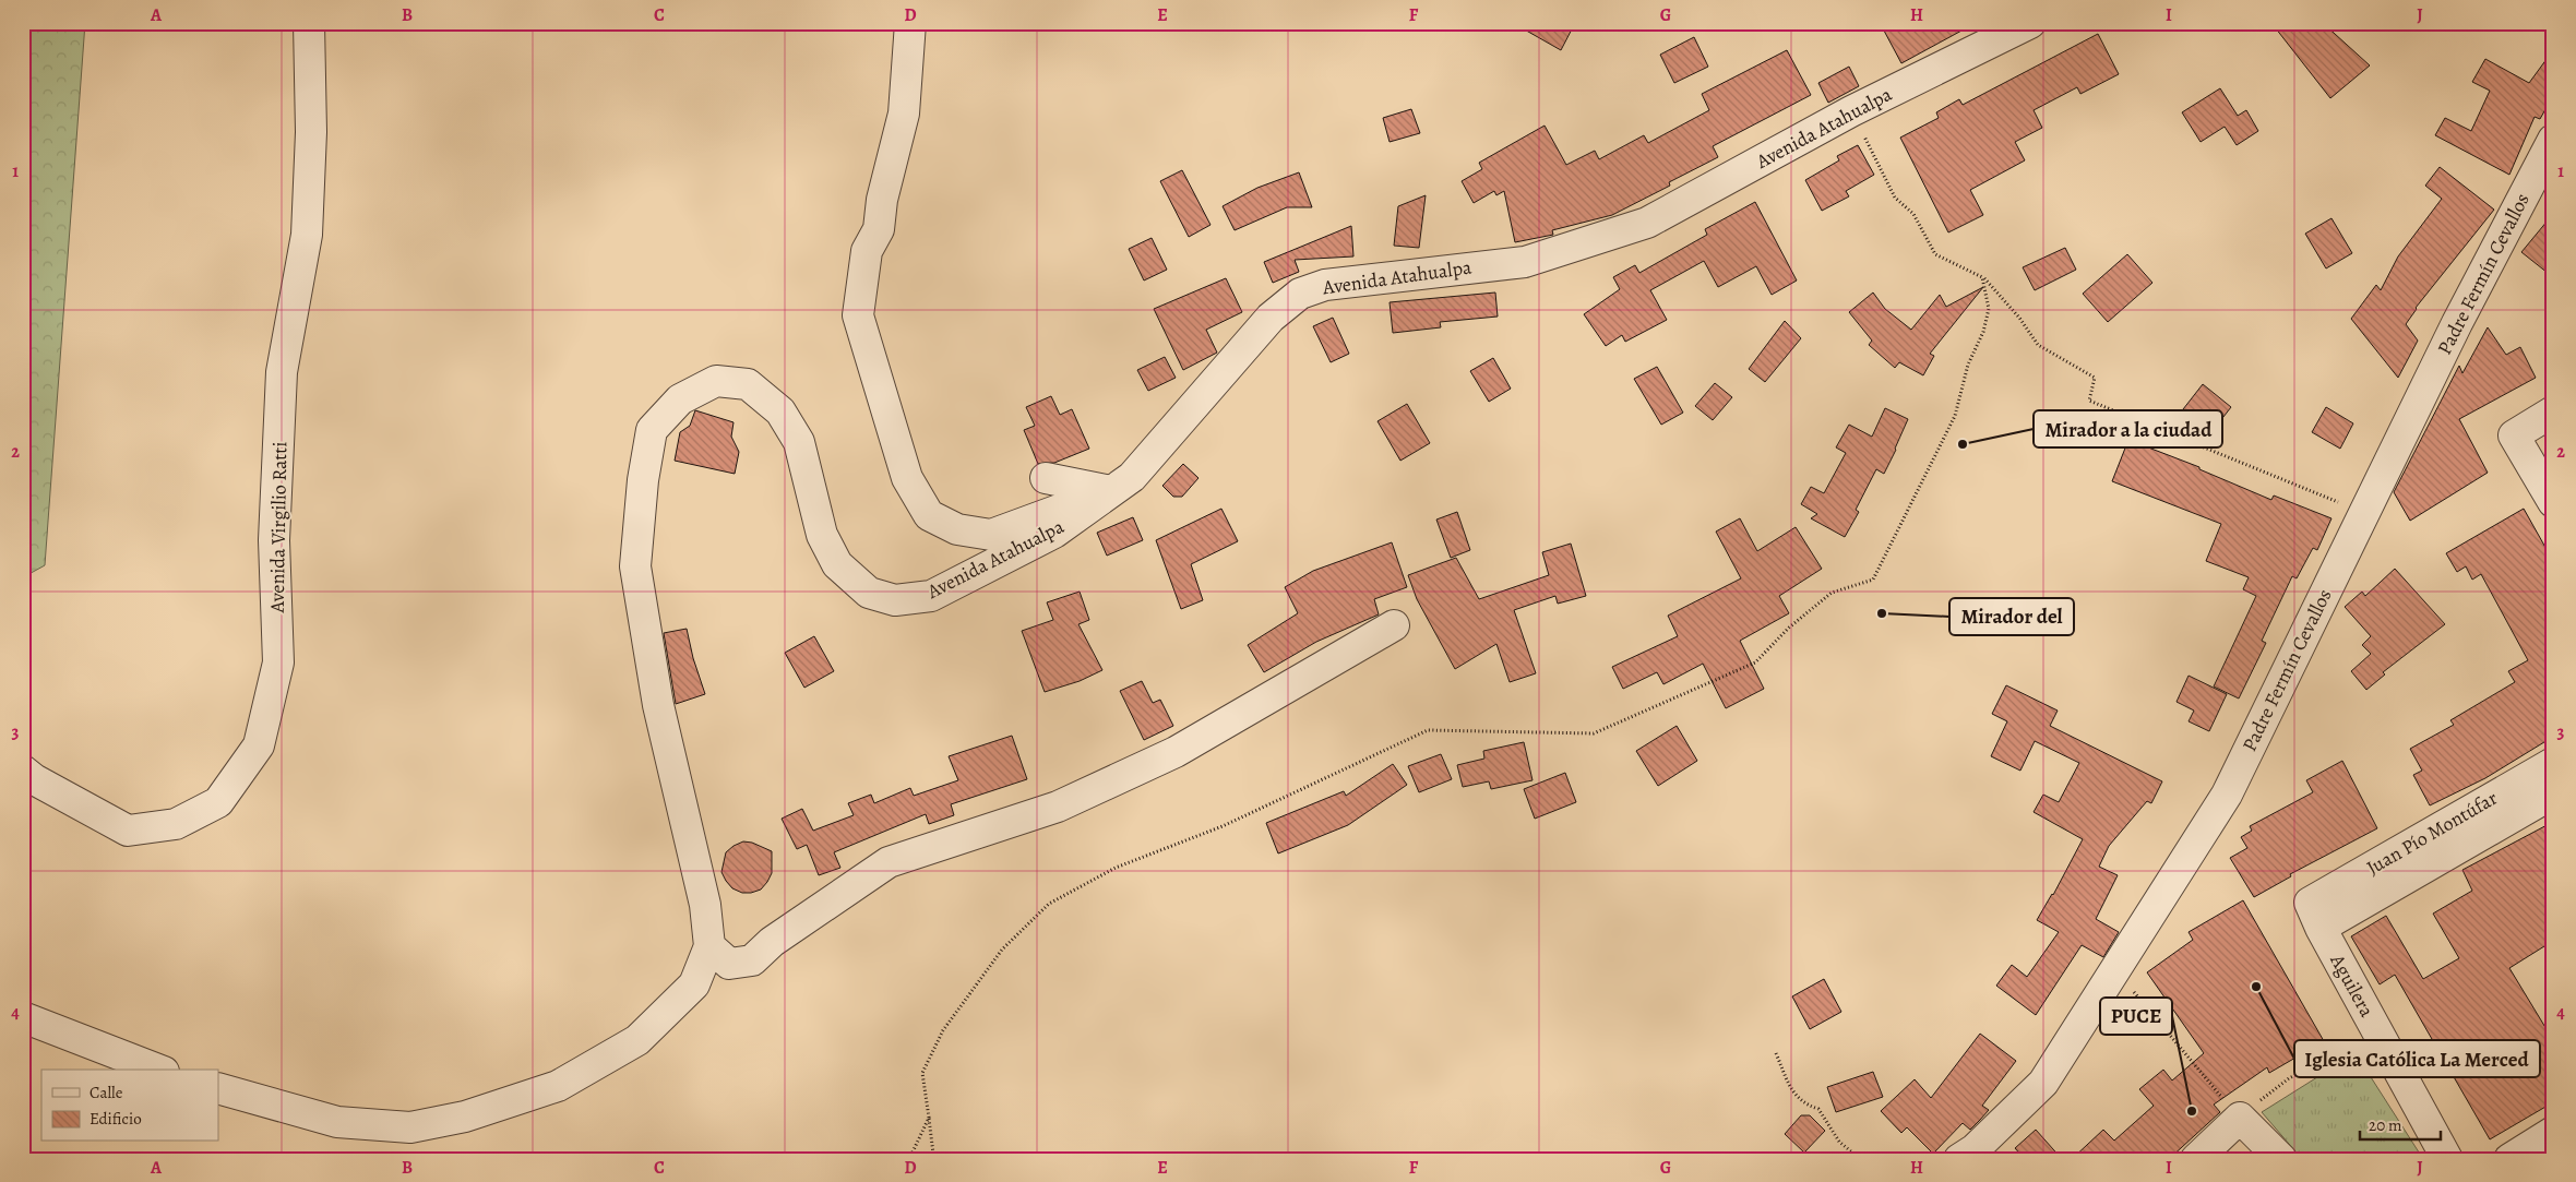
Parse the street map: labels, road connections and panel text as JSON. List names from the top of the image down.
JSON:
{
  "streets": {
    "street": [
      "Avenida Atahualpa",
      "Padre Fermín Cevallos",
      "Avenida Virgilio Ratti",
      "Juan Pío Montúfar",
      "Aguilera"
    ]
  },
  "crossings": [
    ["Juan Pío Montúfar", "Aguilera"]
  ],
  "places": [
    "Mirador a la ciudad",
    "Mirador del",
    "Iglesia Católica La Merced",
    "PUCE"
  ],
  "legend": ["Calle", "Edificio"],
  "scale_bar": "20 m",
  "grid": {
    "columns": [
      "A",
      "B",
      "C",
      "D",
      "E",
      "F",
      "G",
      "H",
      "I",
      "J"
    ],
    "rows": [
      "1",
      "2",
      "3",
      "4"
    ]
  }
}
